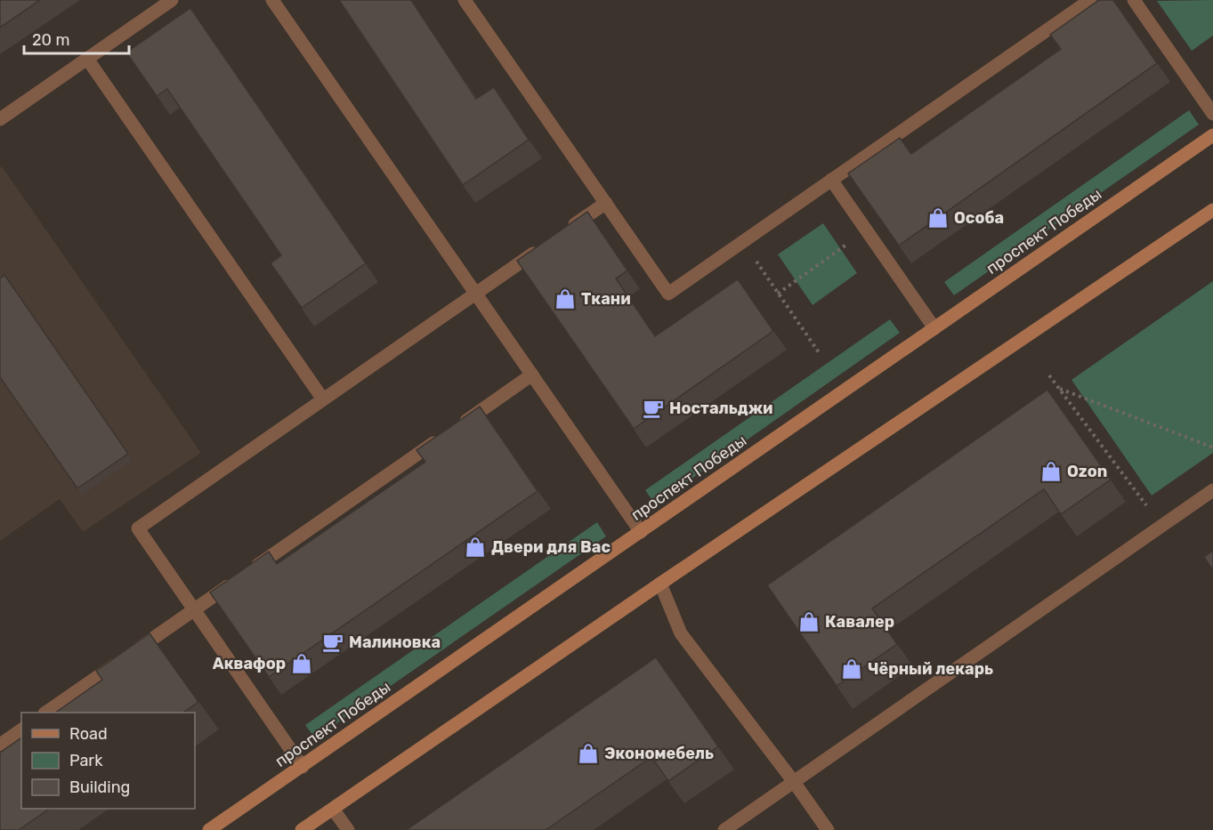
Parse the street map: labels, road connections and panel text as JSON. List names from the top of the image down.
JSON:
{
  "streets": {
    "main road": ["проспект Победы"]
  },
  "places": {
    "shop": [
      "Особа",
      "Ткани",
      "Ozon",
      "Двери для Вас",
      "Кавалер",
      "Аквафор",
      "Чёрный лекарь",
      "Экономебель"
    ],
    "cafe": ["Ностальджи", "Малиновка"]
  },
  "legend": ["Road", "Park", "Building"],
  "scale_bar": "20 m"
}
